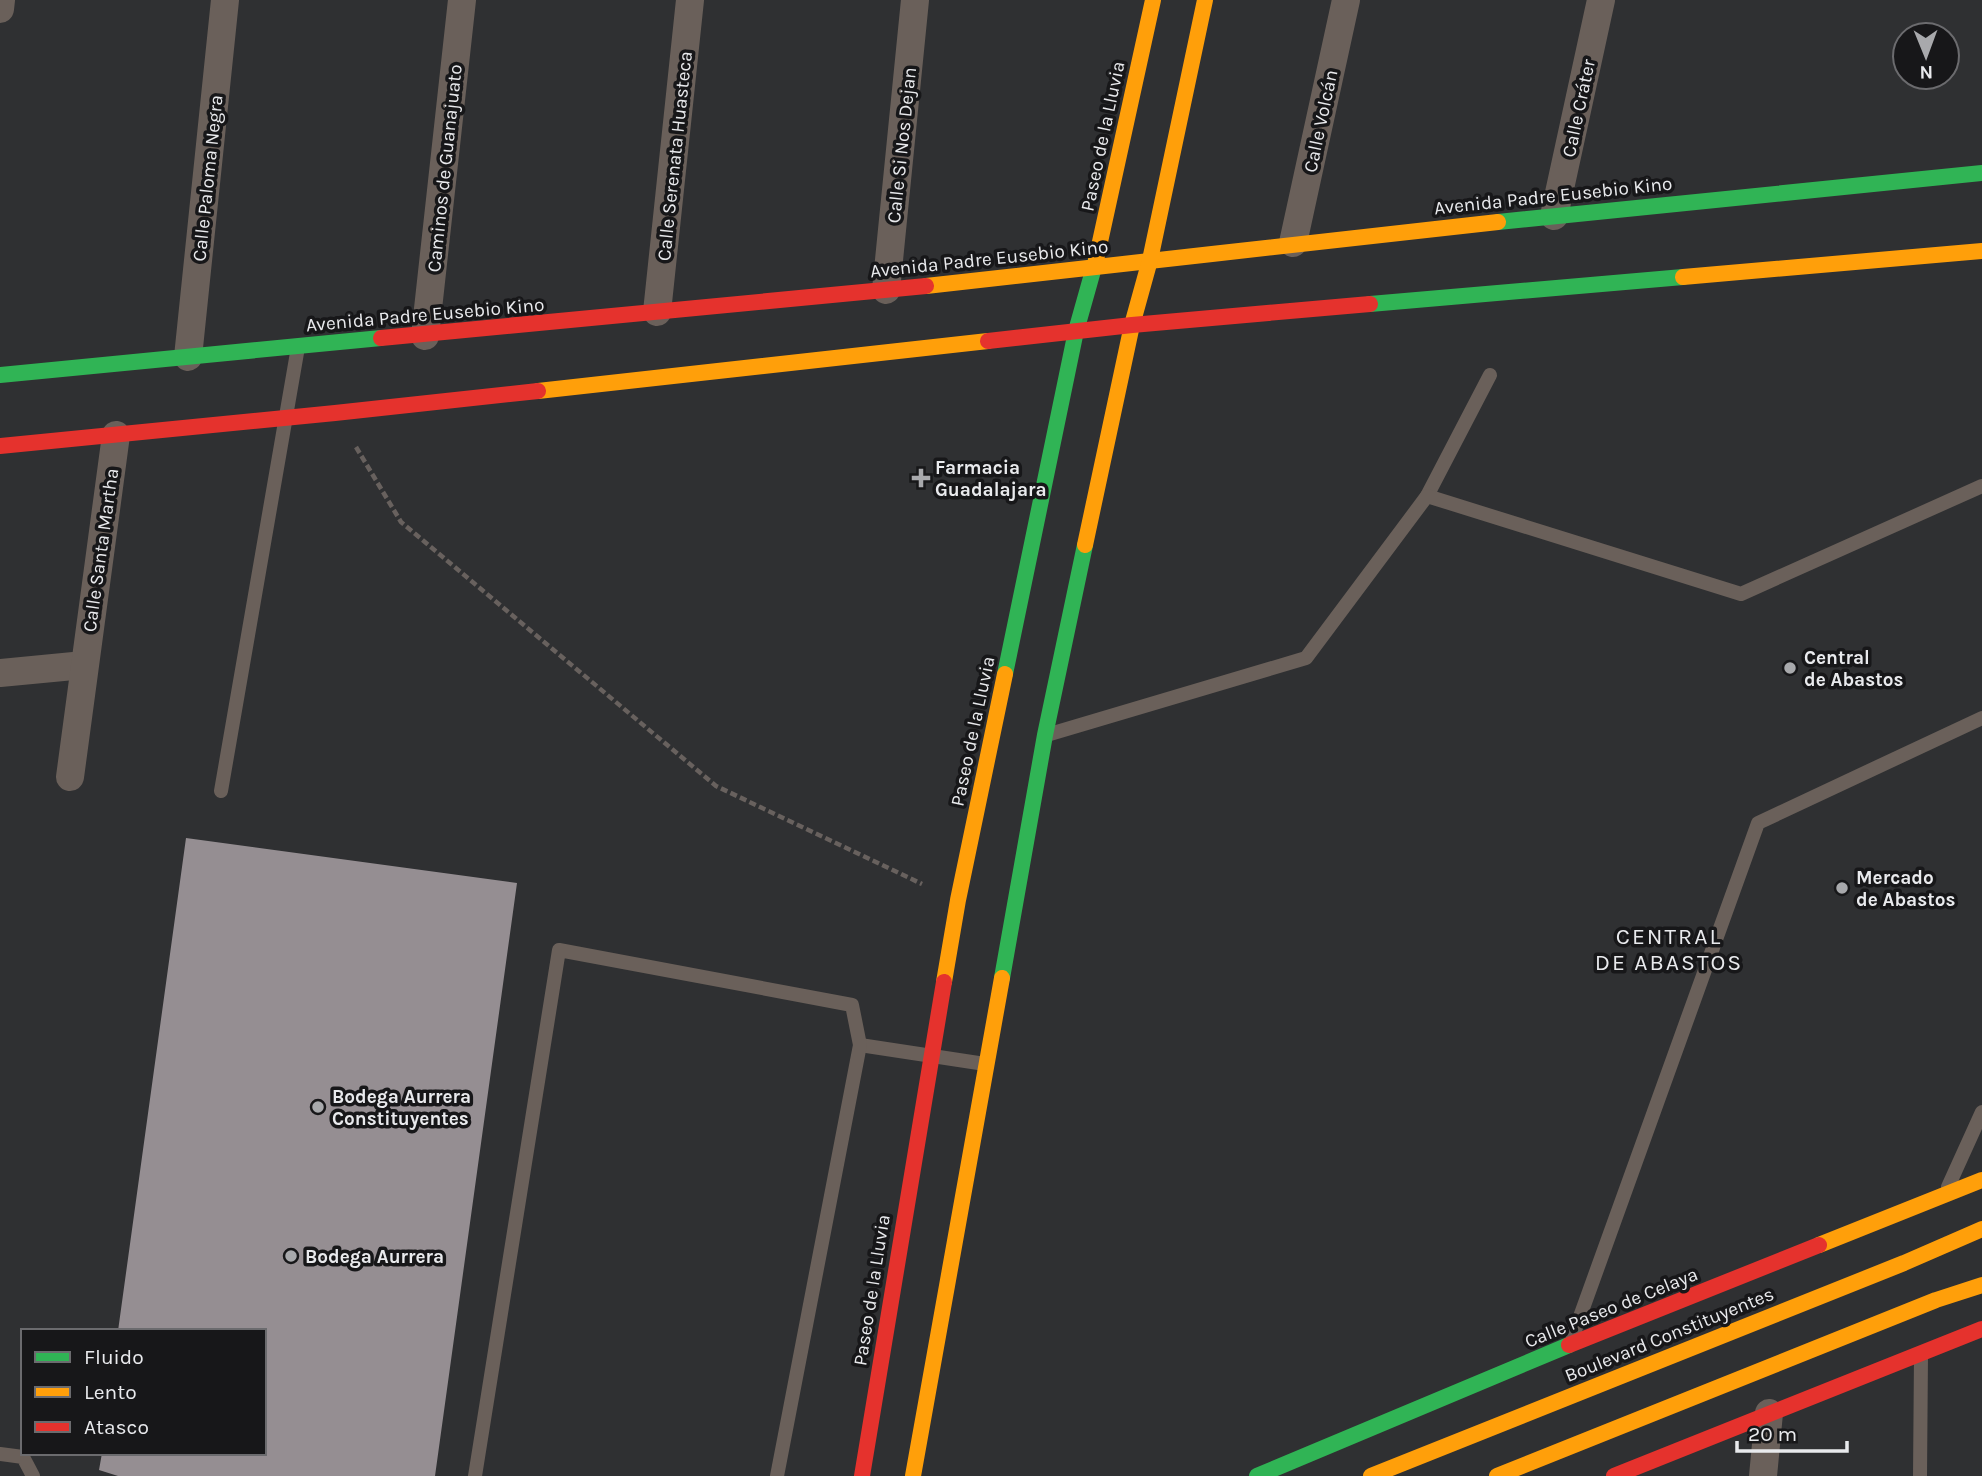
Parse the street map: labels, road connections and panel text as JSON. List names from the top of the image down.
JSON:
{
  "streets": {
    "main road": [
      "Paseo de la Lluvia",
      "Avenida Padre Eusebio Kino",
      "Calle Paseo de Celaya",
      "Boulevard Constituyentes"
    ],
    "street": [
      "Calle Cráter",
      "Calle Volcán",
      "Calle Si Nos Dejan",
      "Calle Serenata Huasteca",
      "Caminos de Guanajuato",
      "Calle Paloma Negra",
      "Calle Santa Martha"
    ]
  },
  "crossings": [
    ["Calle Cráter", "Avenida Padre Eusebio Kino"],
    ["Calle Volcán", "Avenida Padre Eusebio Kino"],
    ["Paseo de la Lluvia", "Avenida Padre Eusebio Kino"],
    ["Calle Si Nos Dejan", "Avenida Padre Eusebio Kino"],
    ["Calle Serenata Huasteca", "Avenida Padre Eusebio Kino"],
    ["Caminos de Guanajuato", "Avenida Padre Eusebio Kino"],
    ["Calle Paloma Negra", "Avenida Padre Eusebio Kino"]
  ],
  "districts": ["CENTRAL DE ABASTOS"],
  "places": {
    "health": ["Farmacia Guadalajara"],
    "other": [
      "Central de Abastos",
      "Mercado de Abastos",
      "Bodega Aurrera Constituyentes",
      "Bodega Aurrera"
    ]
  },
  "legend": ["Fluido", "Lento", "Atasco"],
  "scale_bar": "20 m",
  "north": "bottom"
}
